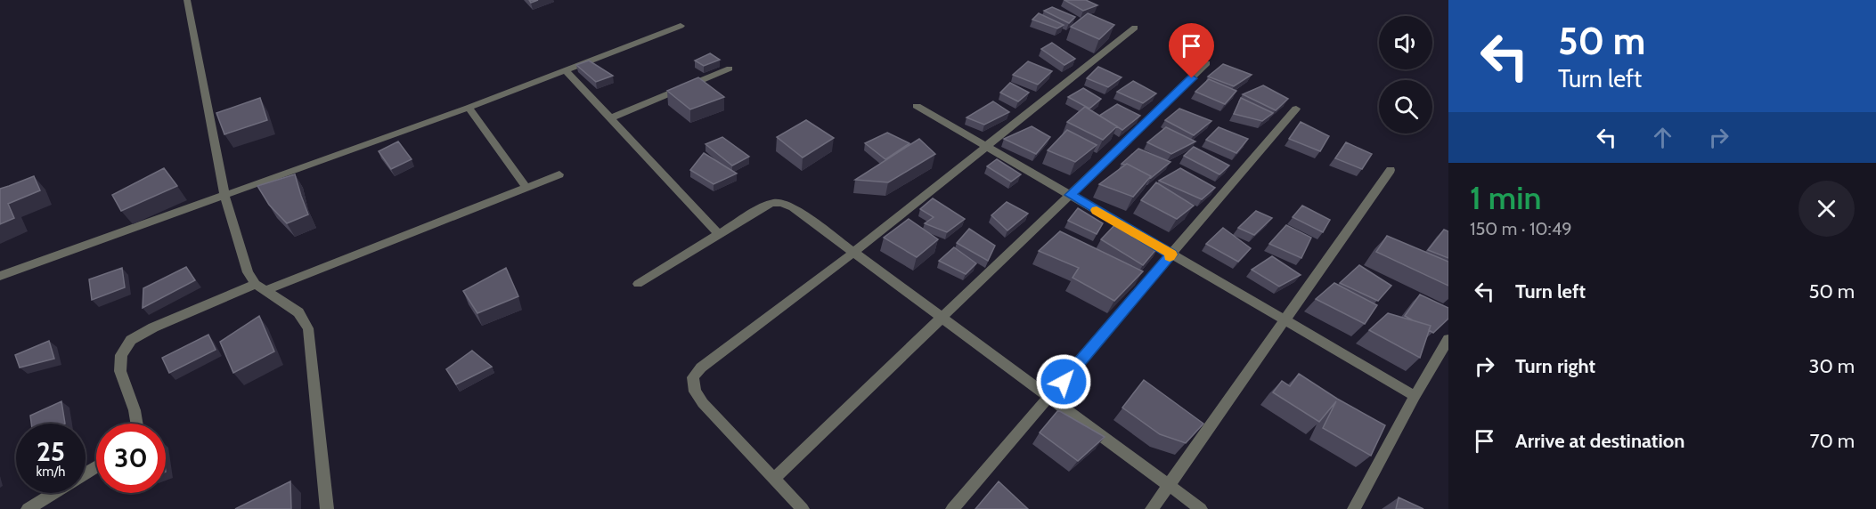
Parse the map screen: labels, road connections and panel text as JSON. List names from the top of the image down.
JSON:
{
  "page": {
    "turn": ["50 m", "Turn left"],
    "heading": ["1 min", "150 m · 10:49"],
    "list": [
      {
        "name": "Turn left",
        "value": "50 m"
      },
      {
        "name": "Turn right",
        "value": "30 m"
      },
      {
        "name": "Arrive at destination",
        "value": "70 m"
      }
    ],
    "speed": "25 km/h",
    "limit": "30"
  }
}
